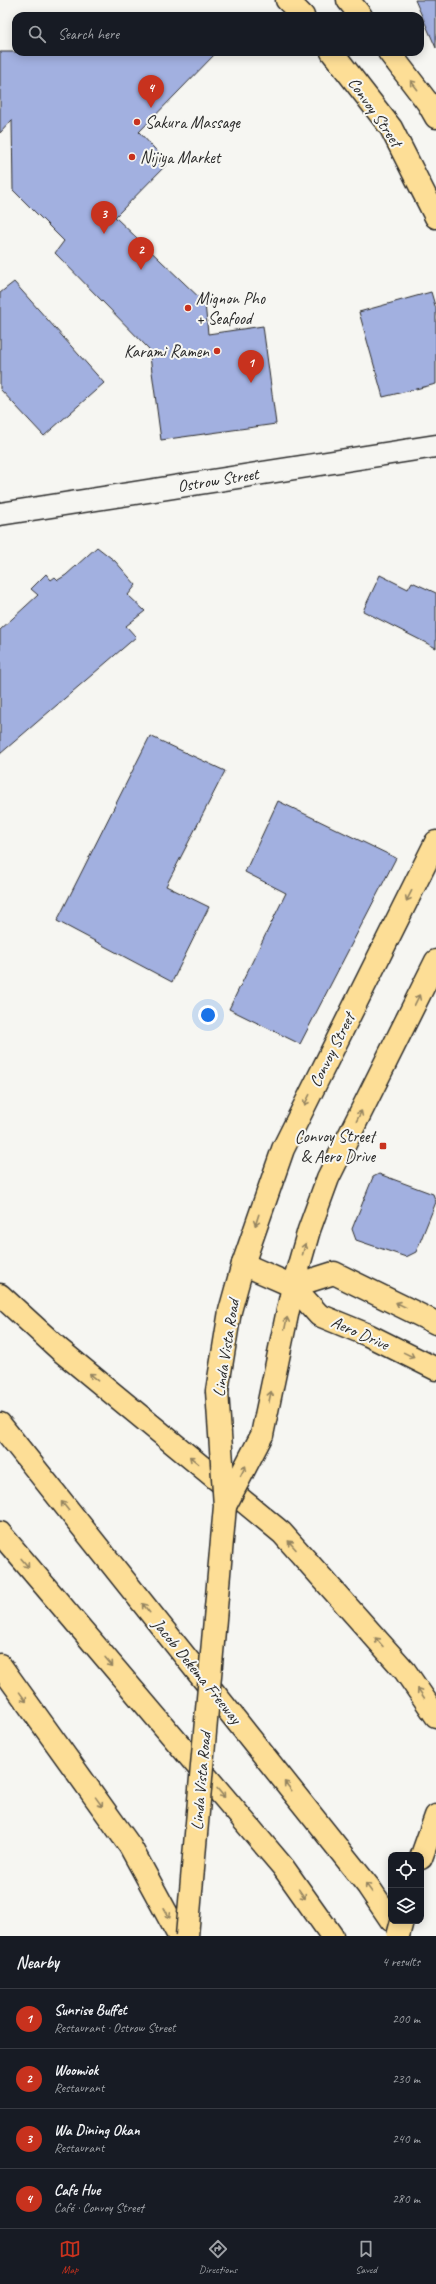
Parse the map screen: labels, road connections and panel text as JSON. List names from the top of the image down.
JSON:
{
  "streets": {
    "main road": [
      "Convoy Street",
      "Aero Drive",
      "Linda Vista Road",
      "Jacob Dekema Freeway"
    ],
    "street": ["Ostrow Street"]
  },
  "crossings": [
    ["Convoy Street", "Aero Drive"],
    ["Convoy Street", "Linda Vista Road"],
    ["Aero Drive", "Linda Vista Road"]
  ],
  "places": {
    "other": [
      "Sakura Massage",
      "Nijiya Market",
      "Mignon Pho + Seafood",
      "Karami Ramen"
    ],
    "transit": ["Convoy Street & Aero Drive"]
  },
  "page": {
    "search": "Search here",
    "pins": [
      "4",
      "3",
      "2",
      "1"
    ],
    "heading": ["Nearby", "4 results"],
    "list": [
      {
        "mark": "1",
        "name": "Sunrise Buffet",
        "note": "Restaurant · Ostrow Street",
        "value": "200 m"
      },
      {
        "mark": "2",
        "name": "Woomiok",
        "note": "Restaurant",
        "value": "230 m"
      },
      {
        "mark": "3",
        "name": "Wa Dining Okan",
        "note": "Restaurant",
        "value": "240 m"
      },
      {
        "mark": "4",
        "name": "Cafe Hue",
        "note": "Café · Convoy Street",
        "value": "280 m"
      }
    ],
    "nav": ["Map", "Directions", "Saved"]
  }
}
